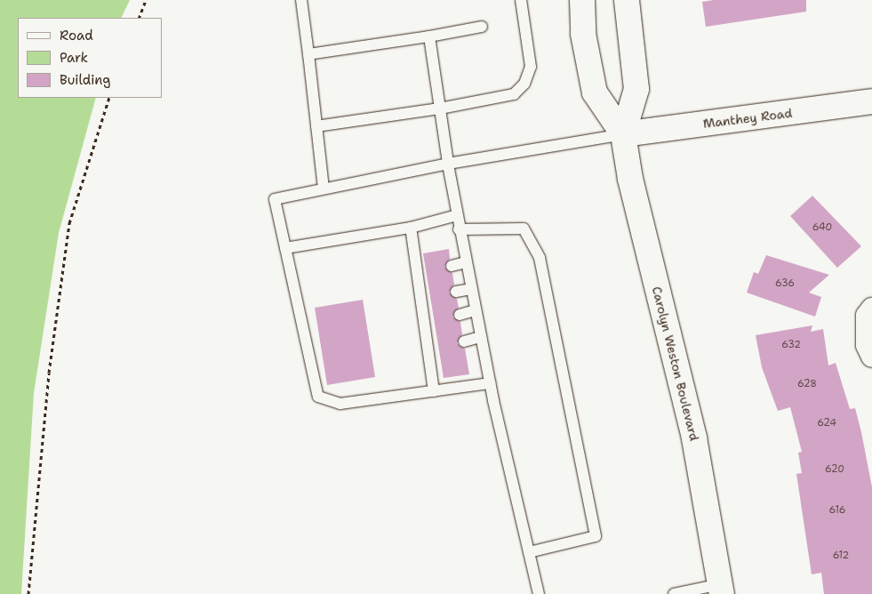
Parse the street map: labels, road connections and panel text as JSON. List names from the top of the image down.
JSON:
{
  "streets": {
    "street": ["Manthey Road", "Carolyn Weston Boulevard"]
  },
  "crossings": [
    ["Manthey Road", "Carolyn Weston Boulevard"]
  ],
  "house_numbers": [
    "640",
    "636",
    "632",
    "628",
    "624",
    "620",
    "616",
    "612"
  ],
  "legend": ["Road", "Park", "Building"]
}
